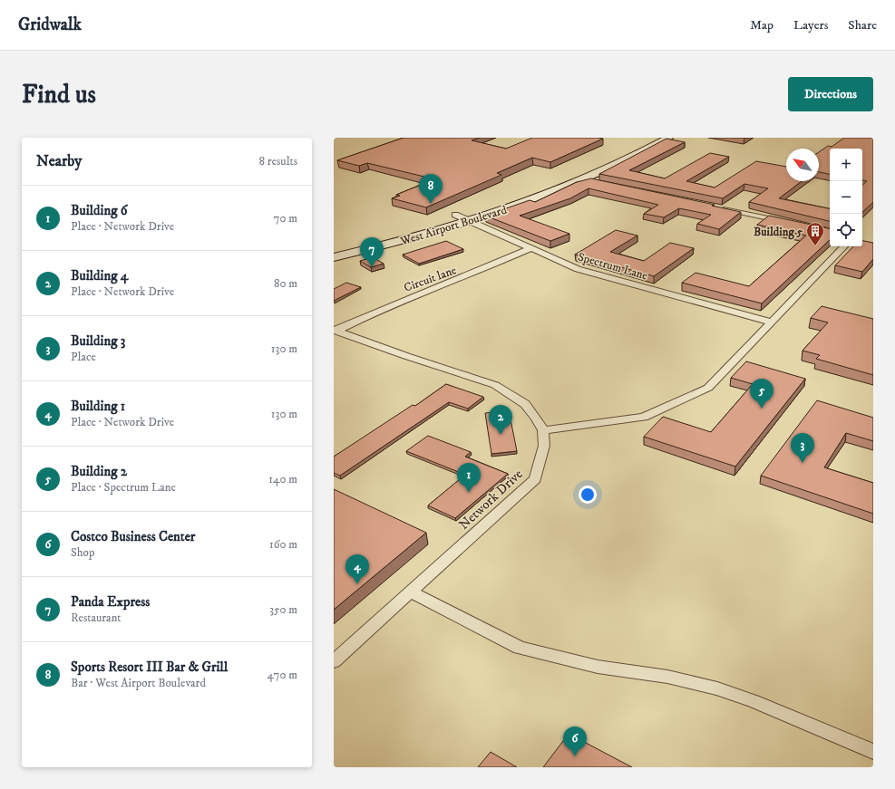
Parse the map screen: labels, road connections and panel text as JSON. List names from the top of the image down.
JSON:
{
  "streets": {
    "main road": ["West Airport Boulevard"],
    "street": ["Spectrum Lane", "Circuit lane", "Network Drive"]
  },
  "crossings": [
    ["West Airport Boulevard", "Spectrum Lane"],
    ["Spectrum Lane", "Circuit lane"]
  ],
  "places": {
    "building": ["Building 5"]
  },
  "north": "top left",
  "page": {
    "header": "Gridwalk",
    "nav": ["Map", "Layers", "Share"],
    "buttons": "Directions",
    "title": "Find us",
    "heading": ["Nearby", "8 results"],
    "map_buttons": ["+", "−"],
    "pins": [
      "8",
      "7",
      "5",
      "2",
      "3",
      "1",
      "4",
      "6"
    ],
    "list": [
      {
        "mark": "1",
        "name": "Building 6",
        "note": "Place · Network Drive",
        "value": "70 m"
      },
      {
        "mark": "2",
        "name": "Building 4",
        "note": "Place · Network Drive",
        "value": "80 m"
      },
      {
        "mark": "3",
        "name": "Building 3",
        "note": "Place",
        "value": "130 m"
      },
      {
        "mark": "4",
        "name": "Building 1",
        "note": "Place · Network Drive",
        "value": "130 m"
      },
      {
        "mark": "5",
        "name": "Building 2",
        "note": "Place · Spectrum Lane",
        "value": "140 m"
      },
      {
        "mark": "6",
        "name": "Costco Business Center",
        "note": "Shop",
        "value": "160 m"
      },
      {
        "mark": "7",
        "name": "Panda Express",
        "note": "Restaurant",
        "value": "350 m"
      },
      {
        "mark": "8",
        "name": "Sports Resort III Bar & Grill",
        "note": "Bar · West Airport Boulevard",
        "value": "470 m"
      }
    ]
  }
}
